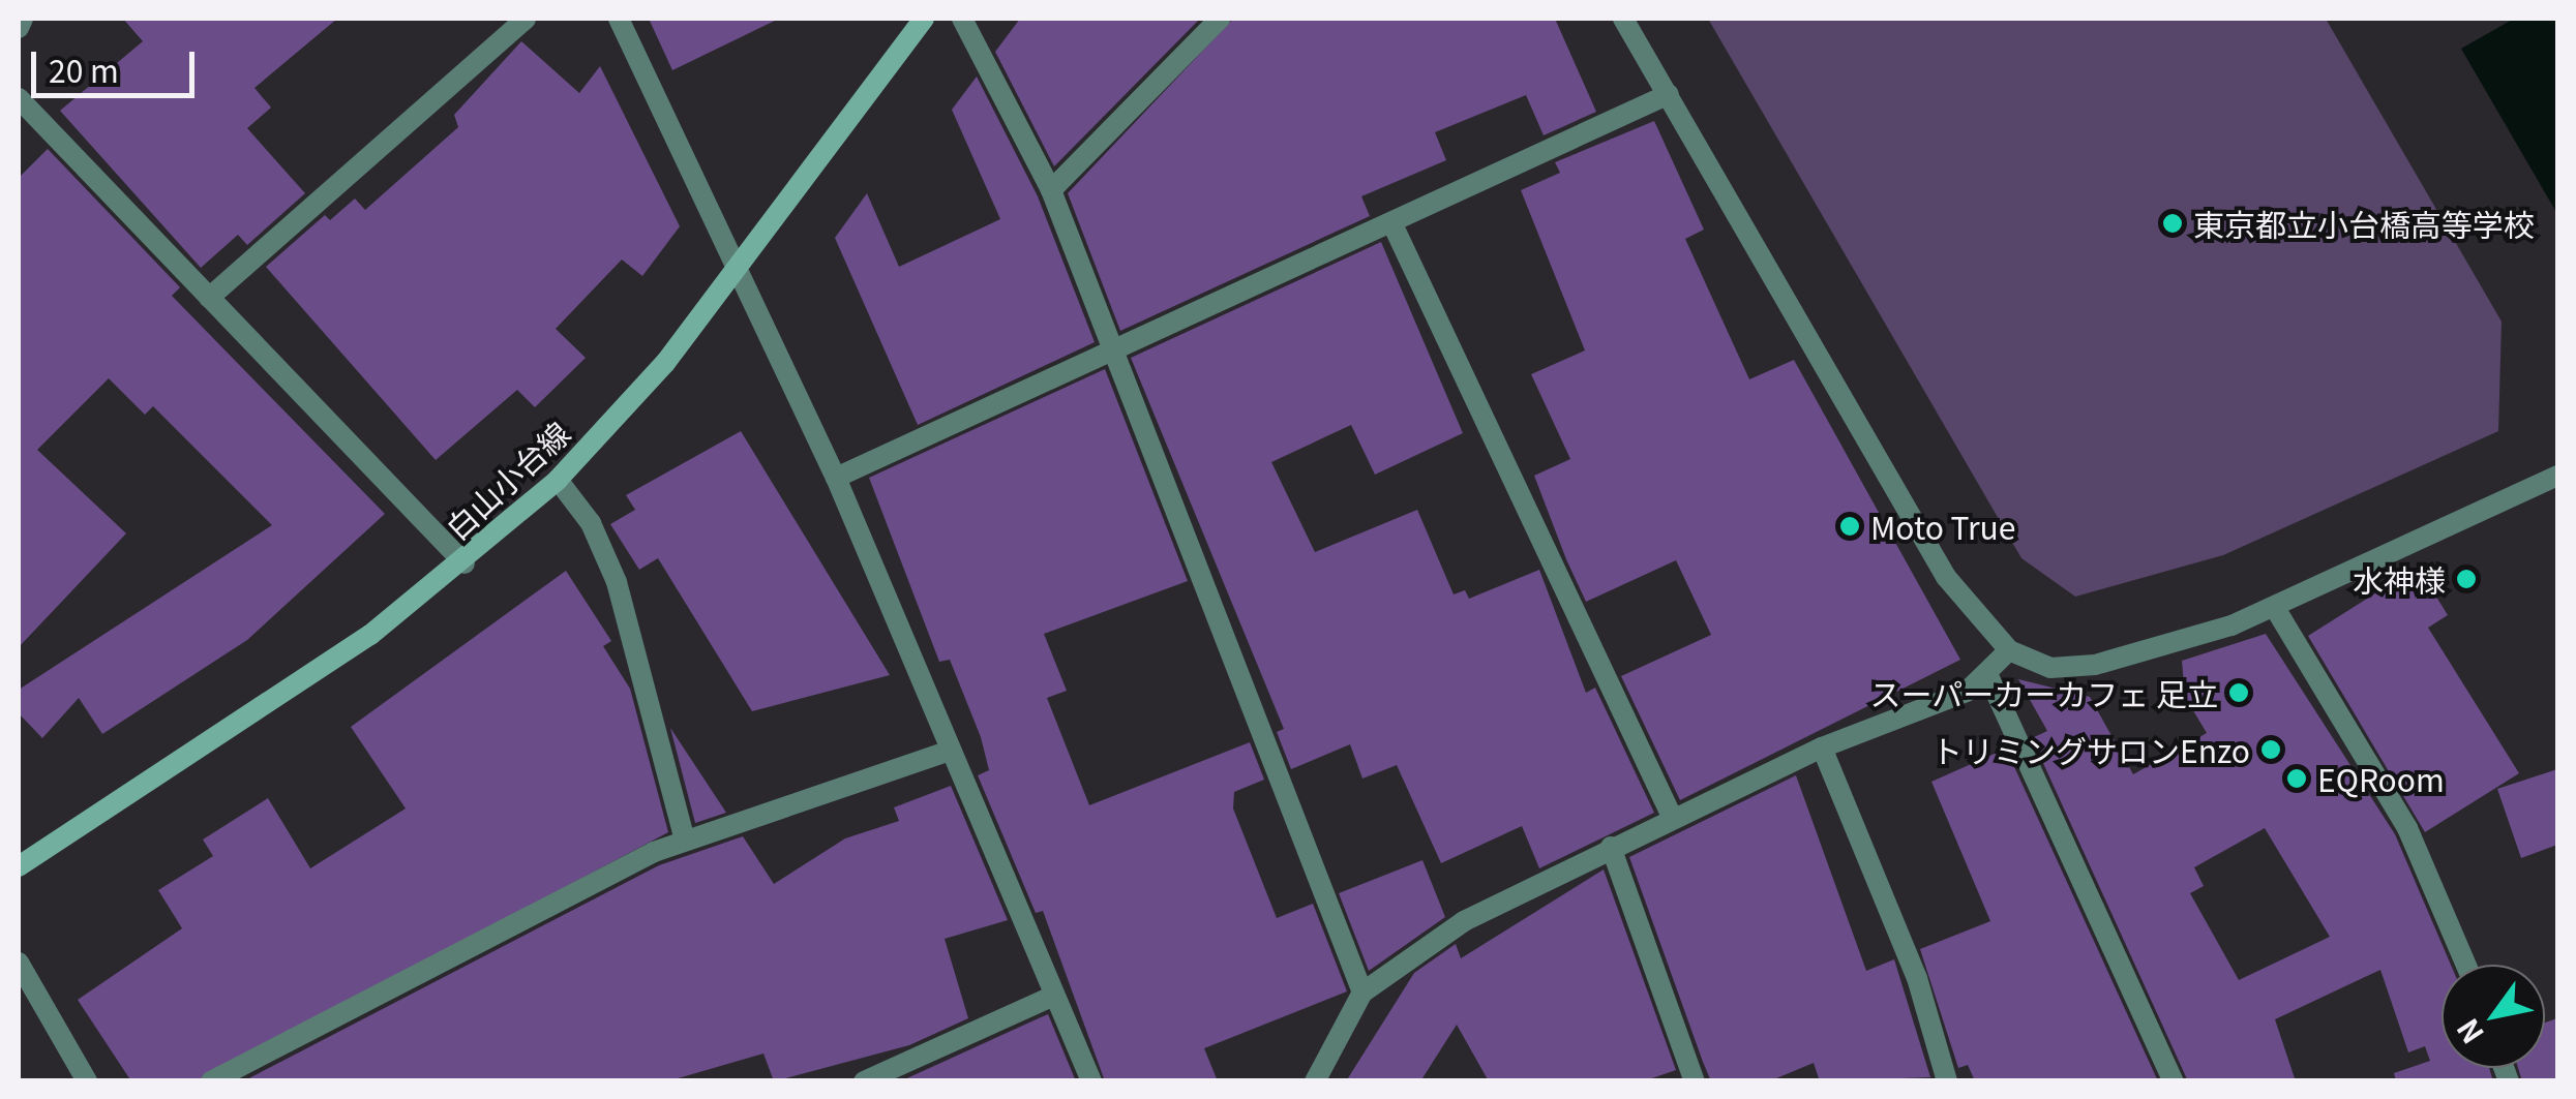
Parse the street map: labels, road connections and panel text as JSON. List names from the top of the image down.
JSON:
{
  "streets": {
    "main road": ["白山小台線"]
  },
  "places": [
    "東京都立小台橋高等学校",
    "Moto True",
    "水神様",
    "スーパーカーカフェ 足立",
    "トリミングサロンEnzo",
    "EQRoom"
  ],
  "scale_bar": "20 m",
  "north": "bottom left"
}
